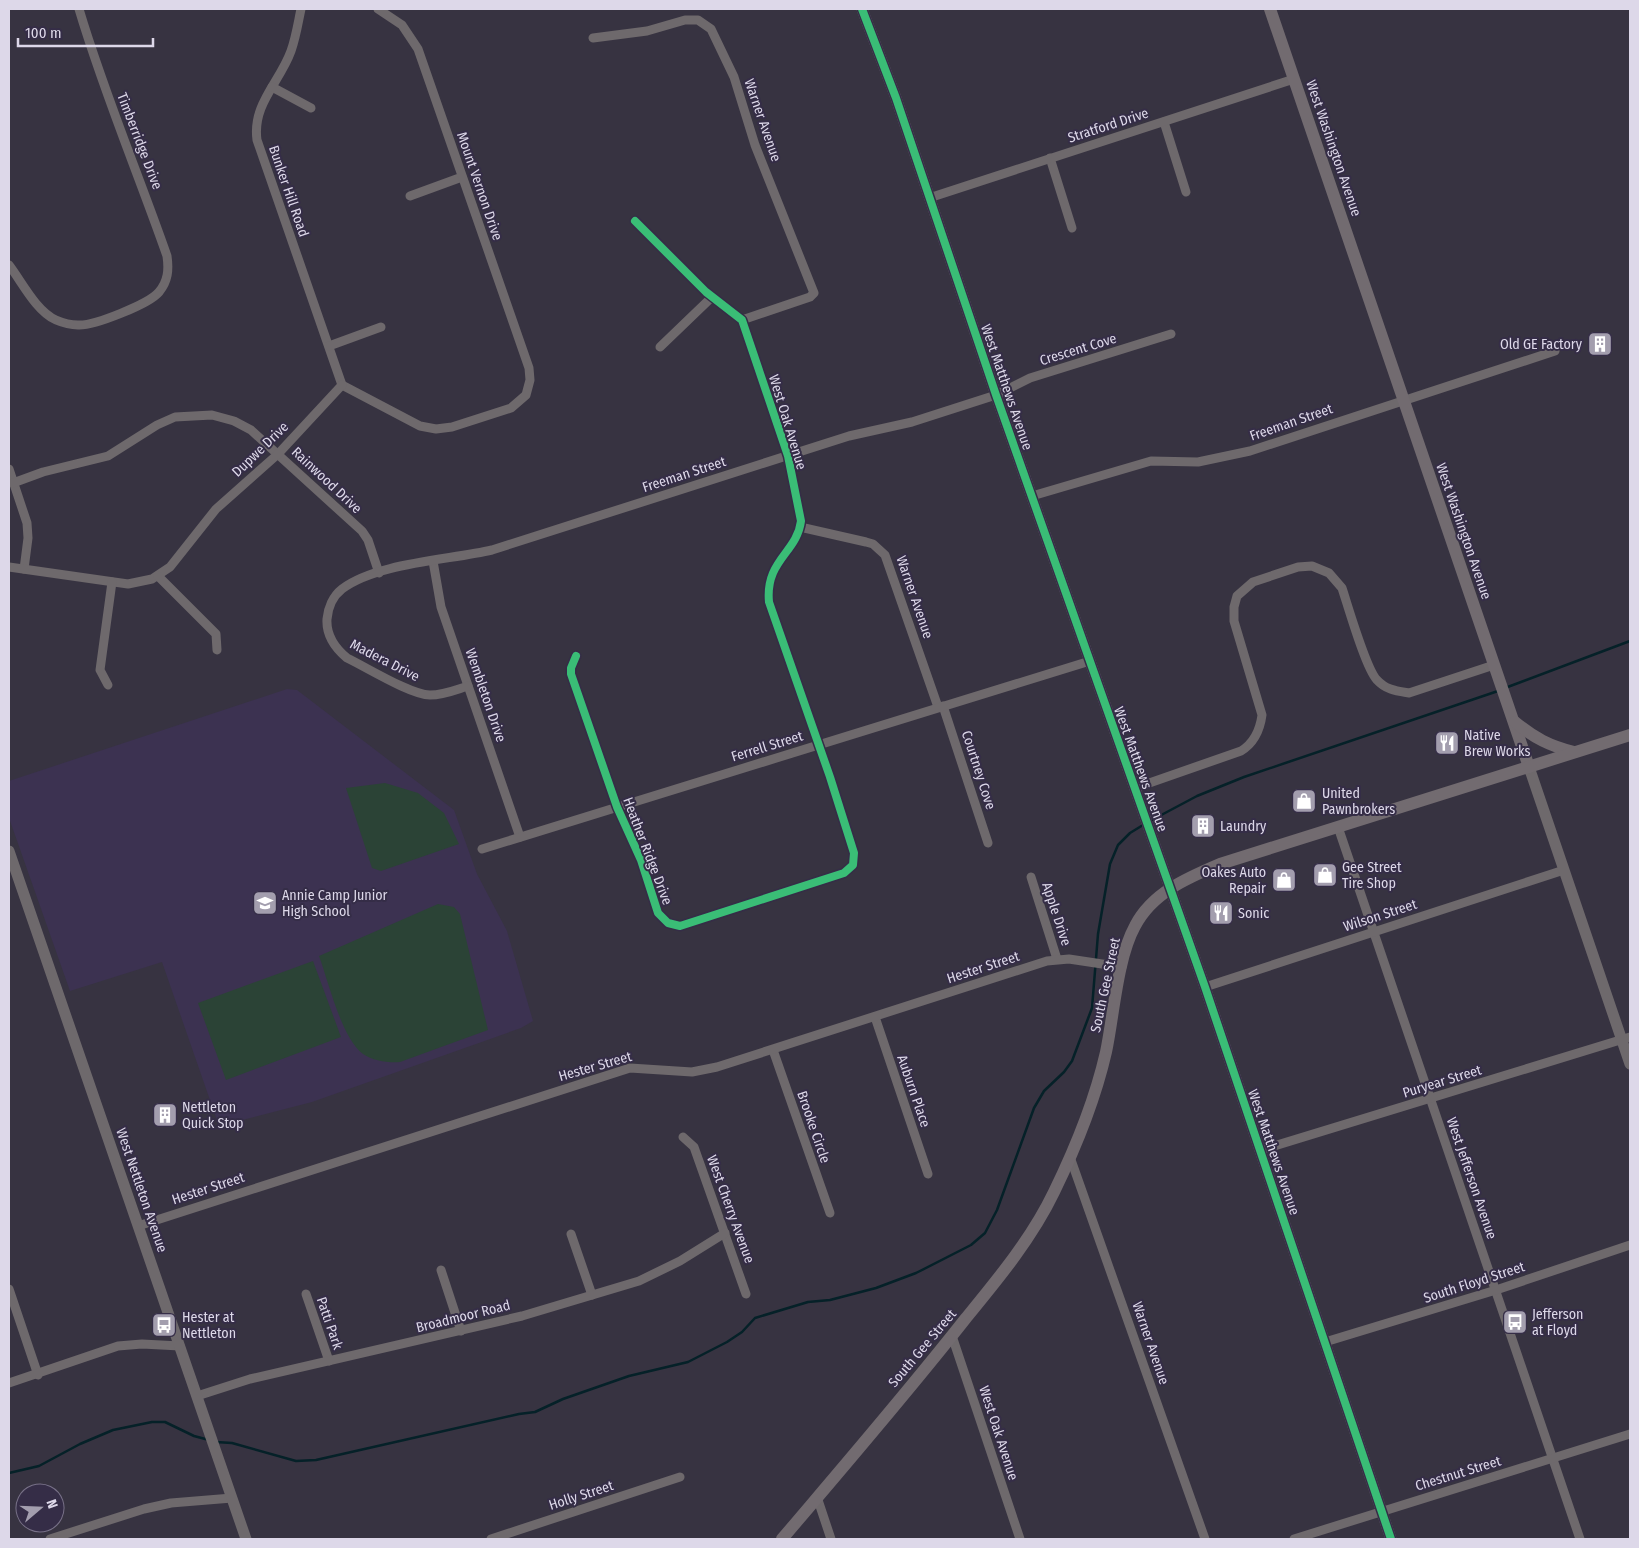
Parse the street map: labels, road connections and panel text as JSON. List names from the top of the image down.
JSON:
{
  "streets": {
    "main road": ["West Washington Avenue", "South Gee Street"],
    "street": [
      "Warner Avenue",
      "Stratford Drive",
      "Timberridge Drive",
      "Mount Vernon Drive",
      "Bunker Hill Road",
      "Crescent Cove",
      "West Matthews Avenue",
      "West Oak Avenue",
      "Freeman Street",
      "Dupwe Drive",
      "Rainwood Drive",
      "Madera Drive",
      "Wembleton Drive",
      "Ferrell Street",
      "Courtney Cove",
      "Heather Ridge Drive",
      "Apple Drive",
      "Wilson Street",
      "Hester Street",
      "Puryear Street",
      "Auburn Place",
      "Brooke Circle",
      "West Jefferson Avenue",
      "West Nettleton Avenue",
      "West Cherry Avenue",
      "South Floyd Street",
      "Broadmoor Road",
      "Patti Park",
      "Chestnut Street",
      "Holly Street"
    ]
  },
  "crossings": [
    ["Warner Avenue", "West Oak Avenue"],
    ["Warner Avenue", "Ferrell Street"],
    ["Warner Avenue", "Courtney Cove"],
    ["Warner Avenue", "South Gee Street"],
    ["Stratford Drive", "West Washington Avenue"],
    ["Stratford Drive", "West Matthews Avenue"],
    ["West Washington Avenue", "Freeman Street"],
    ["West Washington Avenue", "Wilson Street"],
    ["West Washington Avenue", "South Gee Street"],
    ["West Washington Avenue", "Puryear Street"],
    ["Mount Vernon Drive", "Bunker Hill Road"],
    ["Mount Vernon Drive", "Dupwe Drive"],
    ["Bunker Hill Road", "Dupwe Drive"],
    ["Crescent Cove", "West Matthews Avenue"],
    ["Crescent Cove", "Freeman Street"],
    ["West Matthews Avenue", "Freeman Street"],
    ["West Matthews Avenue", "Ferrell Street"],
    ["West Matthews Avenue", "Wilson Street"],
    ["West Matthews Avenue", "South Gee Street"],
    ["West Matthews Avenue", "Puryear Street"],
    ["West Matthews Avenue", "South Floyd Street"],
    ["West Matthews Avenue", "Chestnut Street"],
    ["West Oak Avenue", "Freeman Street"],
    ["West Oak Avenue", "South Gee Street"],
    ["Freeman Street", "Rainwood Drive"],
    ["Freeman Street", "Madera Drive"],
    ["Freeman Street", "Wembleton Drive"],
    ["Dupwe Drive", "Rainwood Drive"],
    ["Rainwood Drive", "Madera Drive"],
    ["Madera Drive", "Wembleton Drive"],
    ["Wembleton Drive", "Ferrell Street"],
    ["Ferrell Street", "Courtney Cove"],
    ["Ferrell Street", "Heather Ridge Drive"],
    ["Apple Drive", "Hester Street"],
    ["Wilson Street", "West Jefferson Avenue"],
    ["Hester Street", "South Gee Street"],
    ["Hester Street", "Auburn Place"],
    ["Hester Street", "Brooke Circle"],
    ["Hester Street", "West Nettleton Avenue"],
    ["South Gee Street", "West Jefferson Avenue"],
    ["Puryear Street", "West Jefferson Avenue"],
    ["West Jefferson Avenue", "South Floyd Street"],
    ["West Jefferson Avenue", "Chestnut Street"],
    ["West Nettleton Avenue", "Broadmoor Road"],
    ["West Cherry Avenue", "Broadmoor Road"],
    ["Broadmoor Road", "Patti Park"]
  ],
  "places": {
    "building": ["Old GE Factory", "Laundry", "Nettleton Quick Stop"],
    "restaurant": ["Native Brew Works", "Sonic"],
    "shop": ["United Pawnbrokers", "Gee Street Tire Shop", "Oakes Auto Repair"],
    "school or university": ["Annie Camp Junior High School"],
    "bus stop": ["Jefferson at Floyd", "Hester at Nettleton"]
  },
  "scale_bar": "100 m",
  "north": "right"
}
